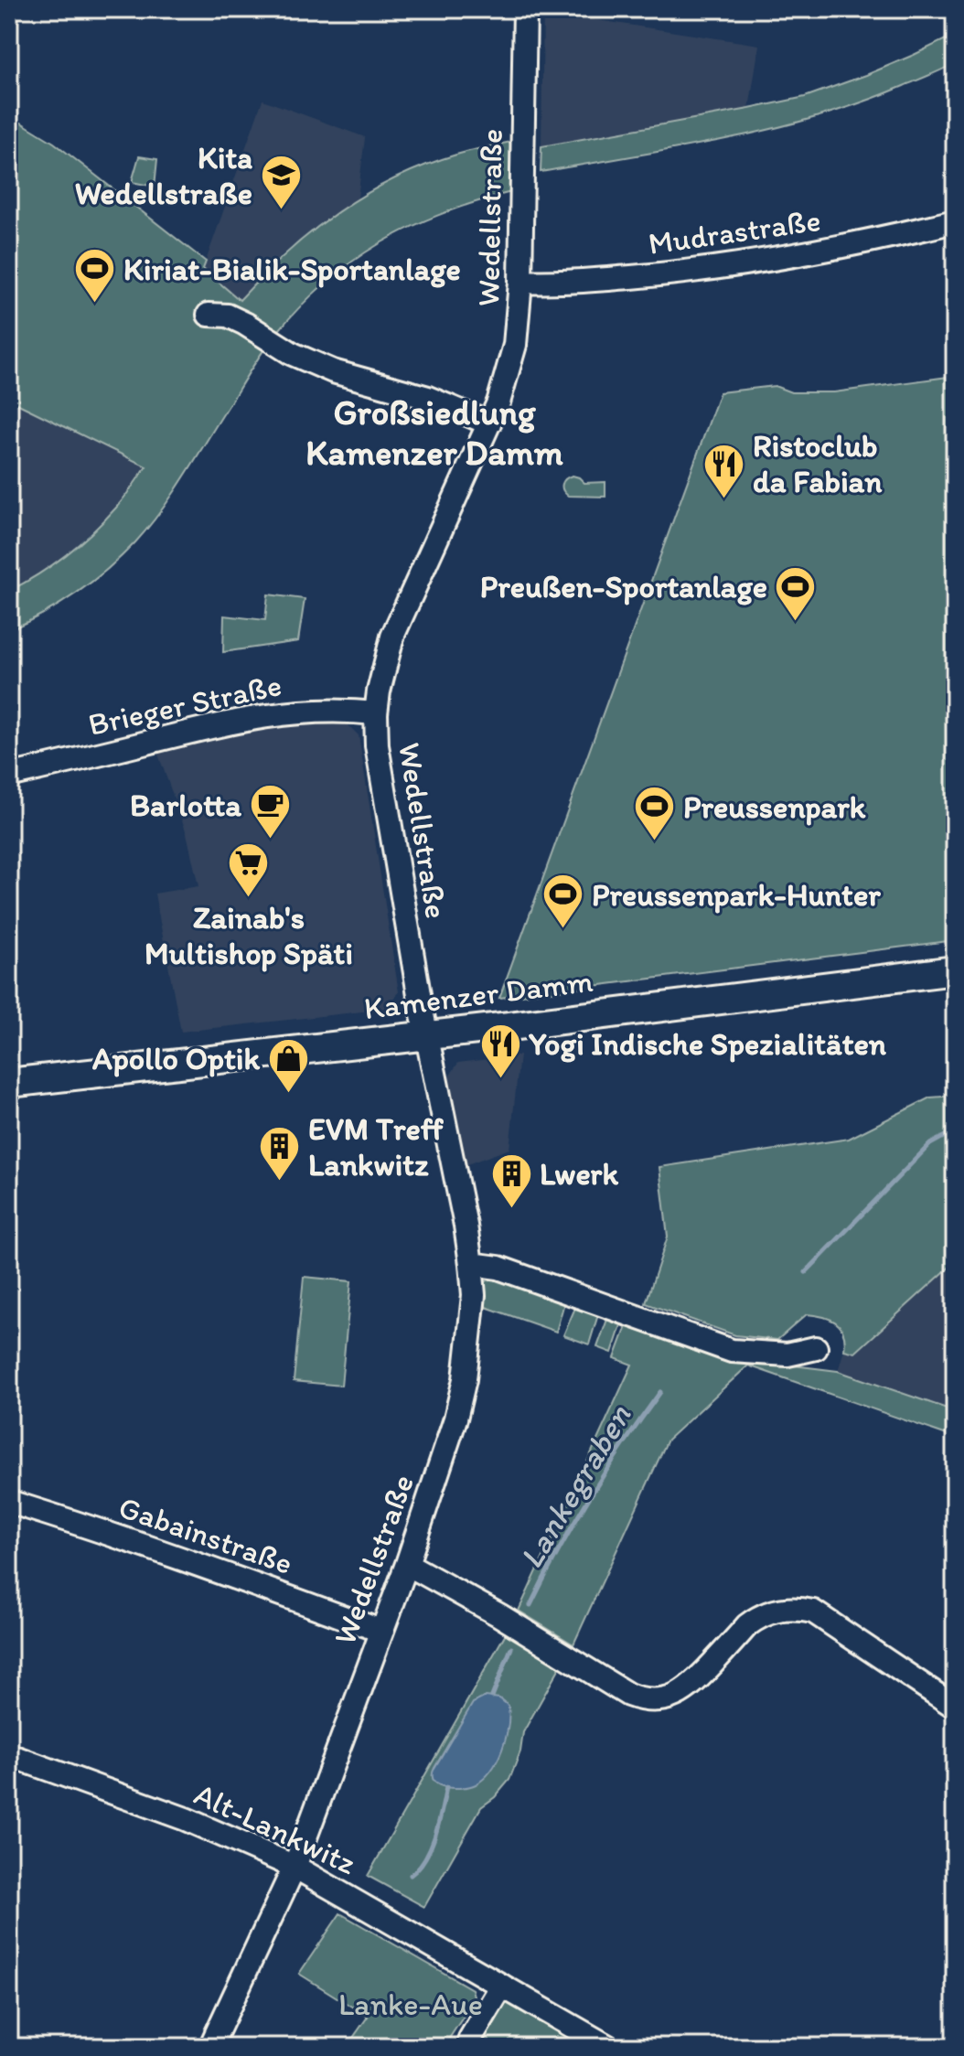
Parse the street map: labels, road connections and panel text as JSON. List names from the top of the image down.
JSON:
{
  "streets": {
    "main road": ["Kamenzer Damm"],
    "street": [
      "Wedellstraße",
      "Mudrastraße",
      "Brieger Straße",
      "Gabainstraße",
      "Alt-Lankwitz"
    ]
  },
  "crossings": [
    ["Wedellstraße", "Mudrastraße"],
    ["Wedellstraße", "Brieger Straße"],
    ["Wedellstraße", "Kamenzer Damm"],
    ["Wedellstraße", "Gabainstraße"],
    ["Wedellstraße", "Alt-Lankwitz"]
  ],
  "districts": ["Großsiedlung Kamenzer Damm"],
  "water": ["Lankegraben"],
  "parks": ["Lanke-Aue"],
  "places": {
    "school or university": ["Kita Wedellstraße"],
    "sports": [
      "Kiriat-Bialik-Sportanlage",
      "Preußen-Sportanlage",
      "Preussenpark",
      "Preussenpark-Hunter"
    ],
    "restaurant": ["Ristoclub da Fabian", "Yogi Indische Spezialitäten"],
    "cafe": ["Barlotta"],
    "supermarket": ["Zainab's Multishop Späti"],
    "shop": ["Apollo Optik"],
    "building": ["EVM Treff Lankwitz", "Lwerk"]
  }
}
